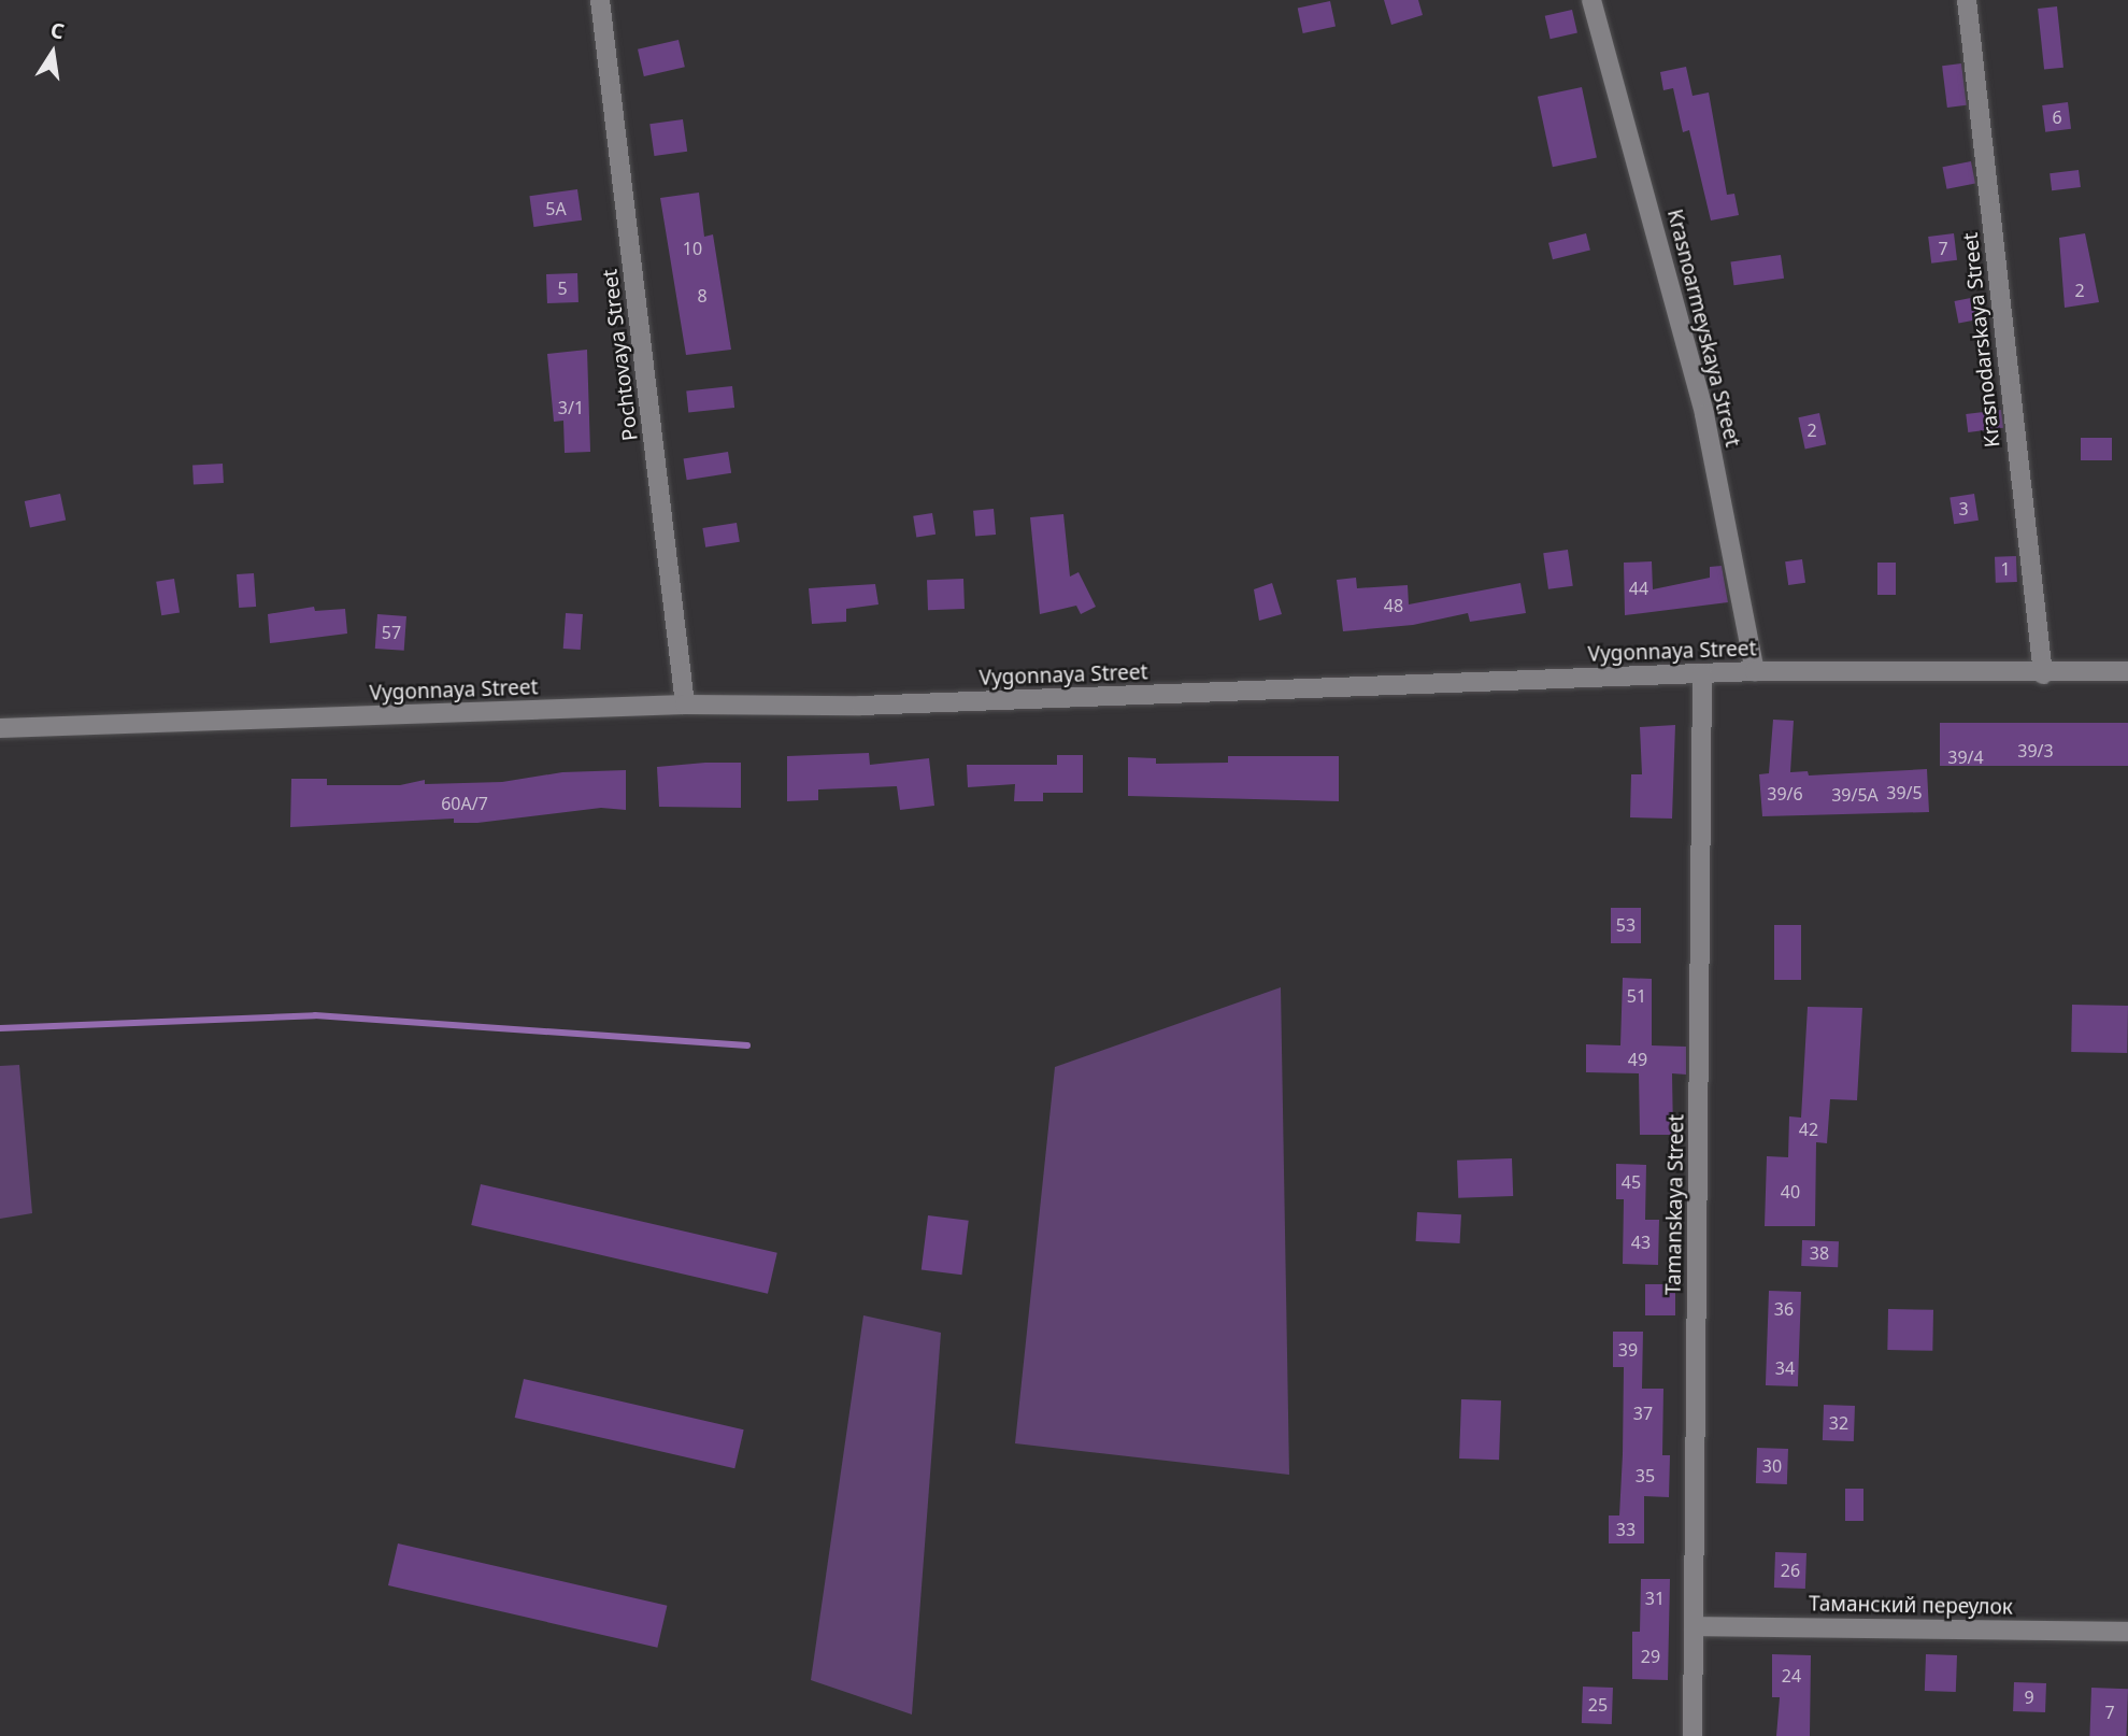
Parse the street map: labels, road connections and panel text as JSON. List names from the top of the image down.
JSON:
{
  "streets": {
    "street": [
      "Krasnoarmeyskaya Street",
      "Krasnodarskaya Street",
      "Pochtovaya Street",
      "Vygonnaya Street",
      "Tamanskaya Street",
      "Таманский переулок"
    ]
  },
  "crossings": [
    ["Krasnoarmeyskaya Street", "Vygonnaya Street"],
    ["Krasnodarskaya Street", "Vygonnaya Street"],
    ["Pochtovaya Street", "Vygonnaya Street"],
    ["Vygonnaya Street", "Tamanskaya Street"],
    ["Tamanskaya Street", "Таманский переулок"]
  ],
  "house_numbers": [
    "6",
    "5А",
    "10",
    "7",
    "5",
    "2",
    "8",
    "3/1",
    "2",
    "3",
    "1",
    "44",
    "48",
    "57",
    "39/3",
    "39/4",
    "39/5",
    "39/6",
    "39/5А",
    "60А/7",
    "53",
    "51",
    "49",
    "42",
    "45",
    "40",
    "43",
    "38",
    "36",
    "39",
    "34",
    "37",
    "32",
    "30",
    "35",
    "33",
    "26",
    "31",
    "29",
    "24",
    "9",
    "25",
    "7"
  ],
  "north": "top"
}
